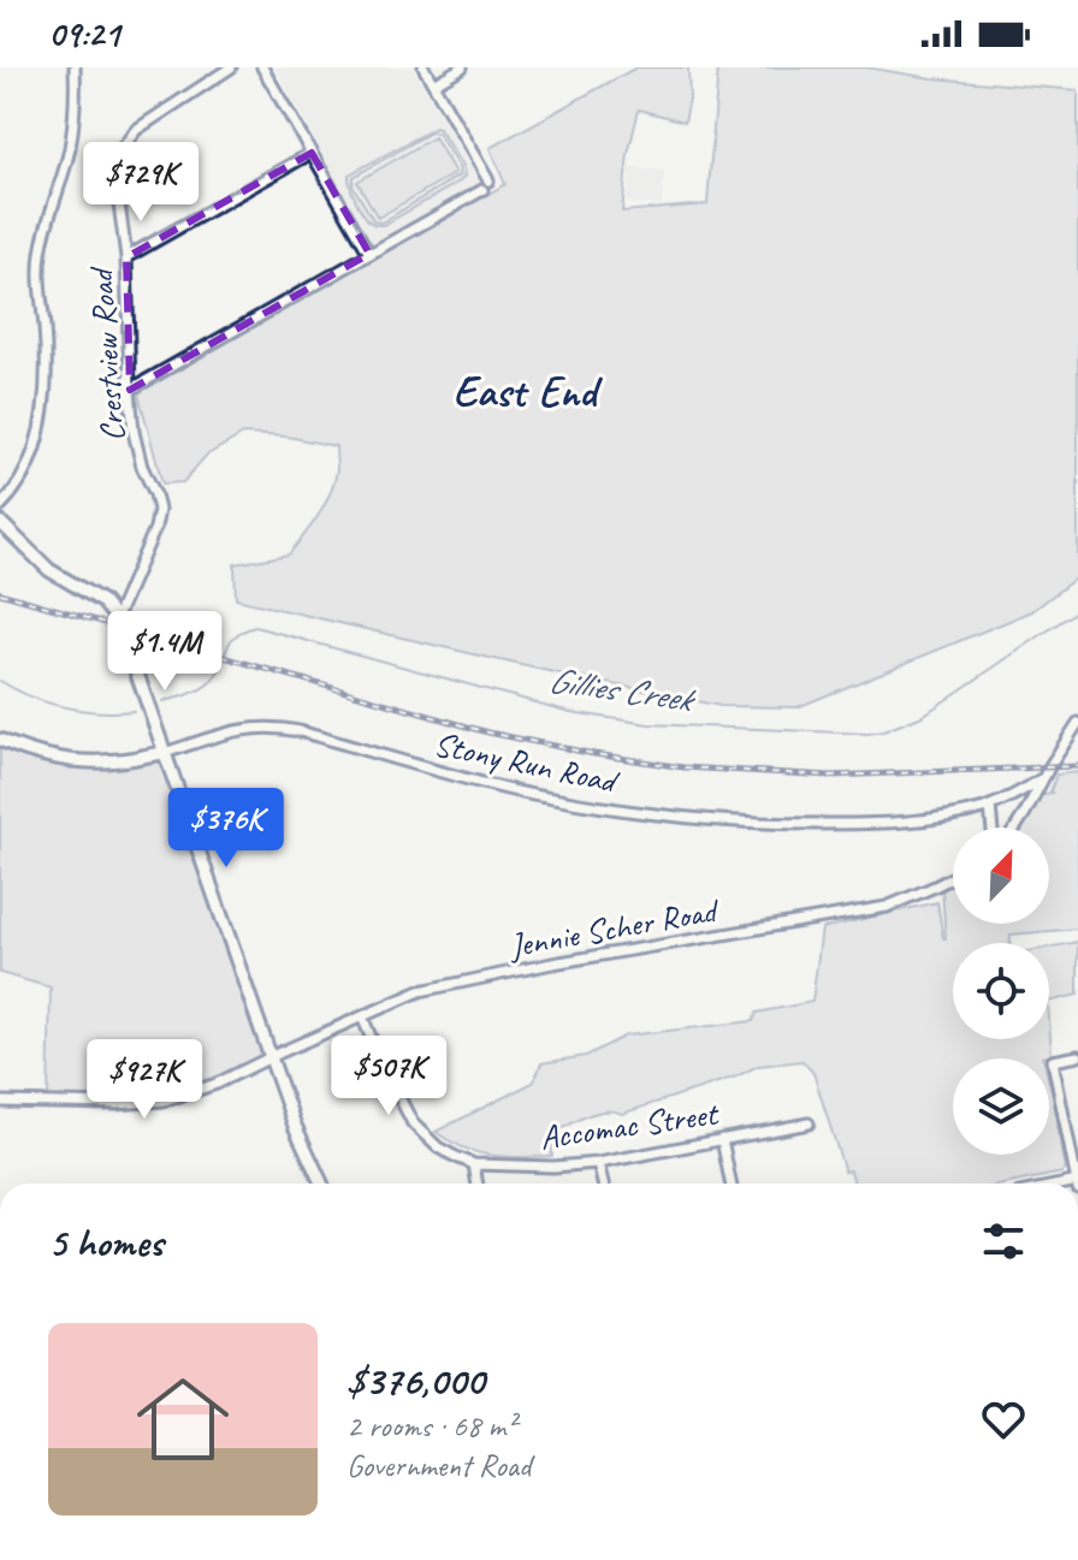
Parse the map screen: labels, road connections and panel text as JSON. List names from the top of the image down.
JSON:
{
  "streets": {
    "main road": ["Stony Run Road"],
    "street": ["Crestview Road", "Jennie Scher Road", "Accomac Street"]
  },
  "crossings": [
    ["Jennie Scher Road", "Accomac Street"]
  ],
  "districts": ["East End"],
  "water": ["Gillies Creek"],
  "north": "top right",
  "page": {
    "status": "09:21",
    "price": [
      "$729K",
      "$1.4M",
      "$376K",
      "$507K",
      "$927K"
    ],
    "heading": "5 homes",
    "list": [
      {
        "name": "$376,000",
        "note": "2 rooms · 68 m² · Government Road"
      }
    ]
  }
}
